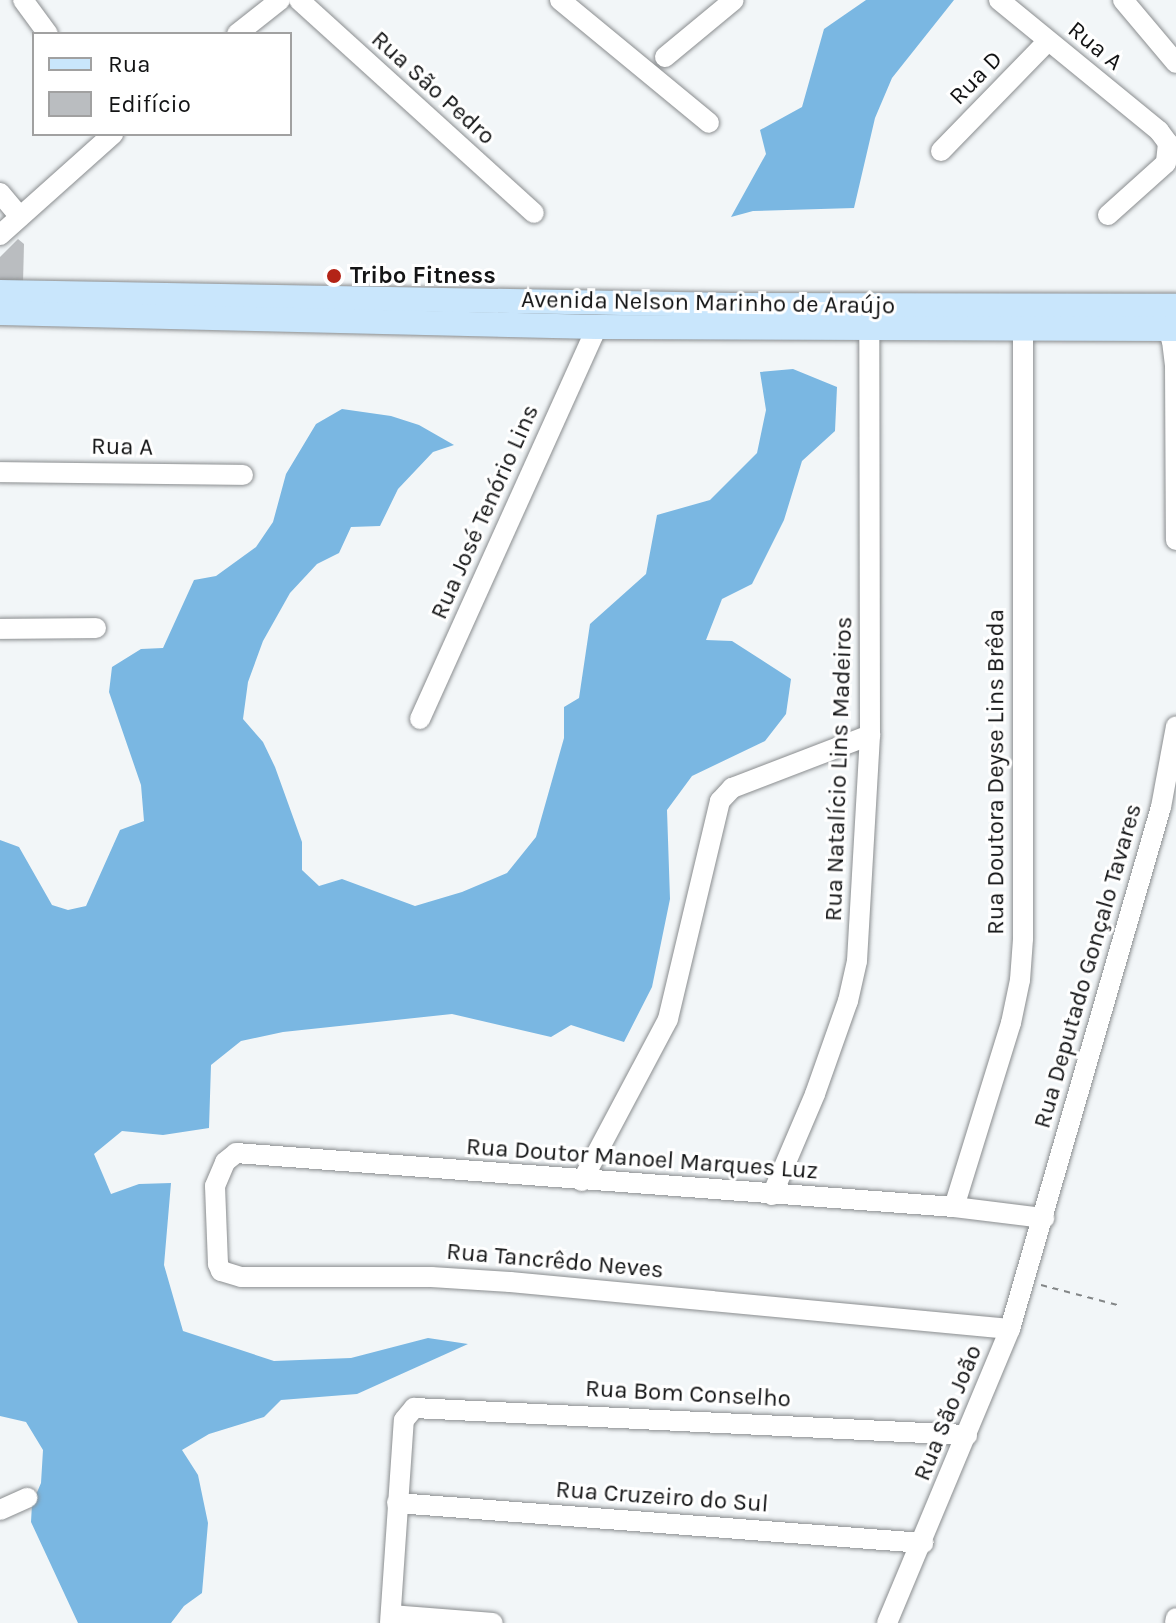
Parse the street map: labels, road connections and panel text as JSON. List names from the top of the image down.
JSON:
{
  "streets": {
    "main road": ["Avenida Nelson Marinho de Araújo"],
    "street": [
      "Rua A",
      "Rua D",
      "Rua São Pedro",
      "Rua José Tenório Lins",
      "Rua Natalício Lins Madeiros",
      "Rua Doutora Deyse Lins Brêda",
      "Rua Deputado Gonçalo Tavares",
      "Rua Doutor Manoel Marques Luz",
      "Rua Tancrêdo Neves",
      "Rua Bom Conselho",
      "Rua São João",
      "Rua Cruzeiro do Sul"
    ]
  },
  "crossings": [
    ["Rua A", "Rua D"],
    ["Avenida Nelson Marinho de Araújo", "Rua José Tenório Lins"],
    ["Avenida Nelson Marinho de Araújo", "Rua Natalício Lins Madeiros"],
    ["Avenida Nelson Marinho de Araújo", "Rua Doutora Deyse Lins Brêda"],
    ["Rua Natalício Lins Madeiros", "Rua Doutor Manoel Marques Luz"],
    ["Rua Doutora Deyse Lins Brêda", "Rua Doutor Manoel Marques Luz"],
    ["Rua Deputado Gonçalo Tavares", "Rua Doutor Manoel Marques Luz"],
    ["Rua Deputado Gonçalo Tavares", "Rua São João"],
    ["Rua Doutor Manoel Marques Luz", "Rua Tancrêdo Neves"],
    ["Rua Doutor Manoel Marques Luz", "Rua São João"],
    ["Rua Tancrêdo Neves", "Rua São João"],
    ["Rua Bom Conselho", "Rua São João"],
    ["Rua Bom Conselho", "Rua Cruzeiro do Sul"],
    ["Rua São João", "Rua Cruzeiro do Sul"]
  ],
  "places": ["Tribo Fitness"],
  "legend": ["Rua", "Edifício"]
}
